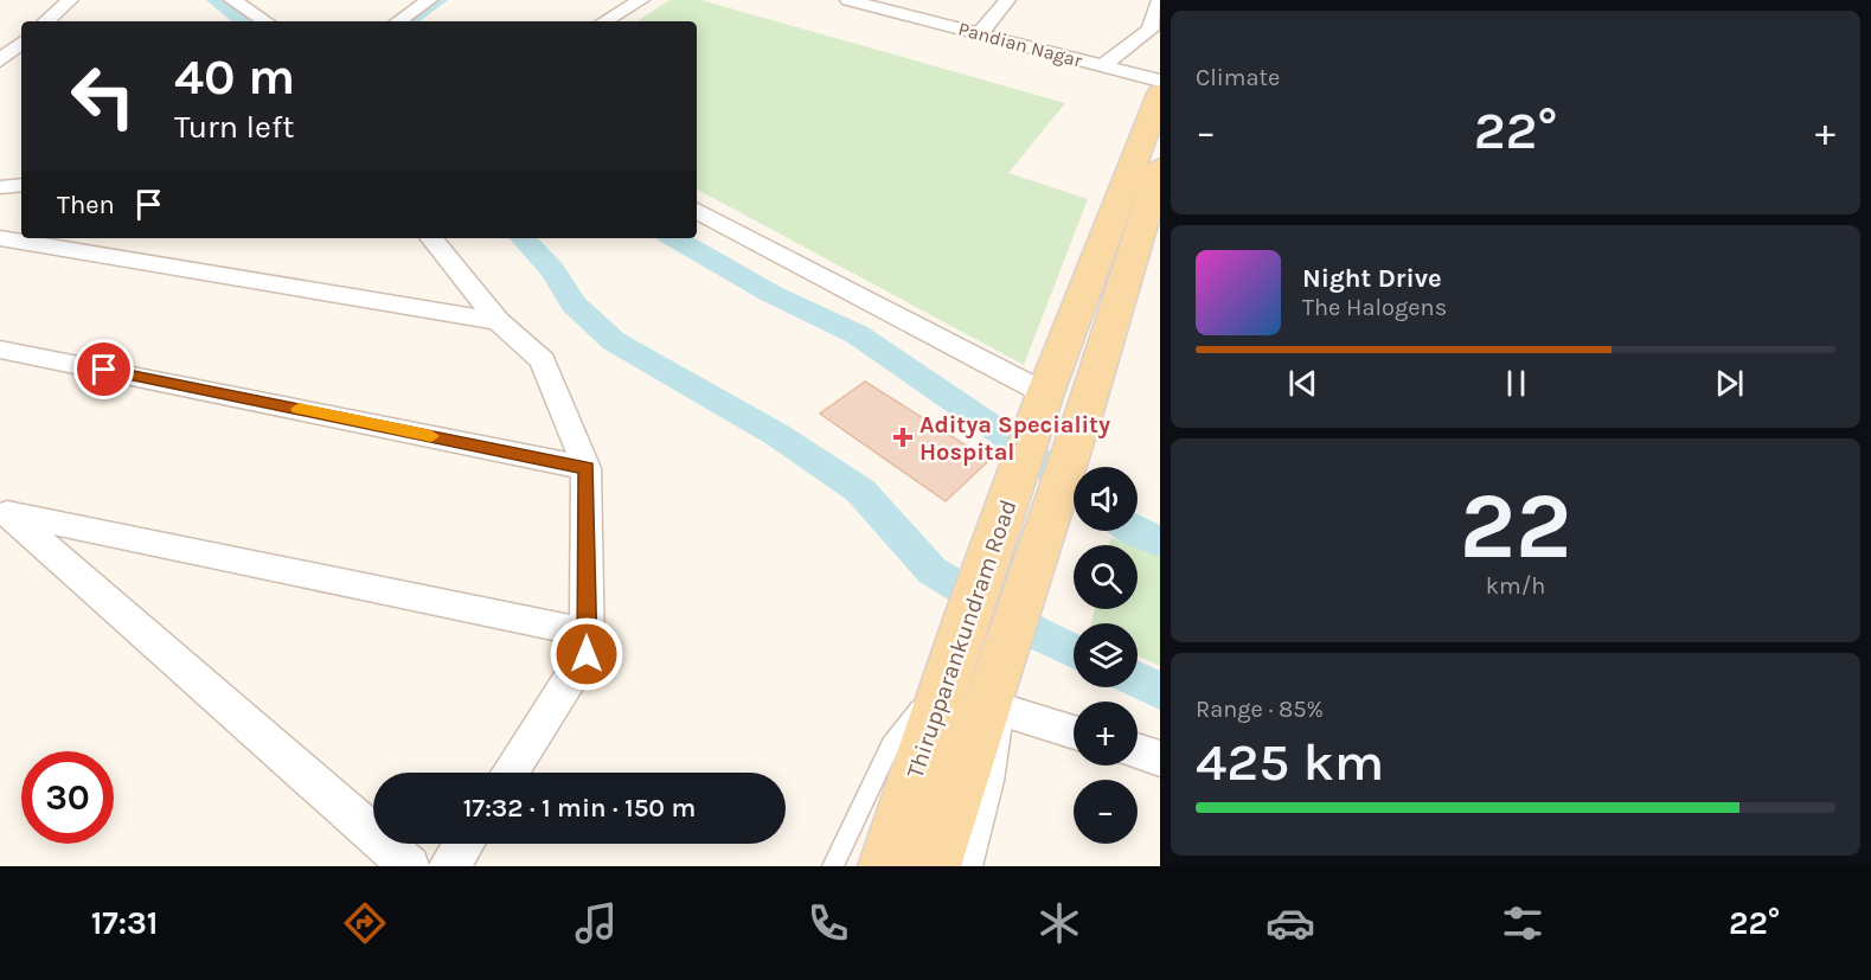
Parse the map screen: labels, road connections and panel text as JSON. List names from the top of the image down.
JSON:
{
  "streets": {
    "main road": ["Thirupparankundram Road"],
    "street": ["Pandian Nagar"]
  },
  "places": {
    "health": ["Aditya Speciality Hospital"]
  },
  "page": {
    "tile": [
      "Climate",
      ["22", "km/h"],
      ["Range · 85%", "425 km"]
    ],
    "turn": ["40 m", "Turn left"],
    "heat": ["−", "22°", "+"],
    "then": "Then",
    "song": ["Night Drive", "The Halogens"],
    "map_buttons": ["+", "−"],
    "limit": "30",
    "trip": "17:32 · 1 min · 150 m",
    "tabs": ["17:31", "22°"]
  }
}
